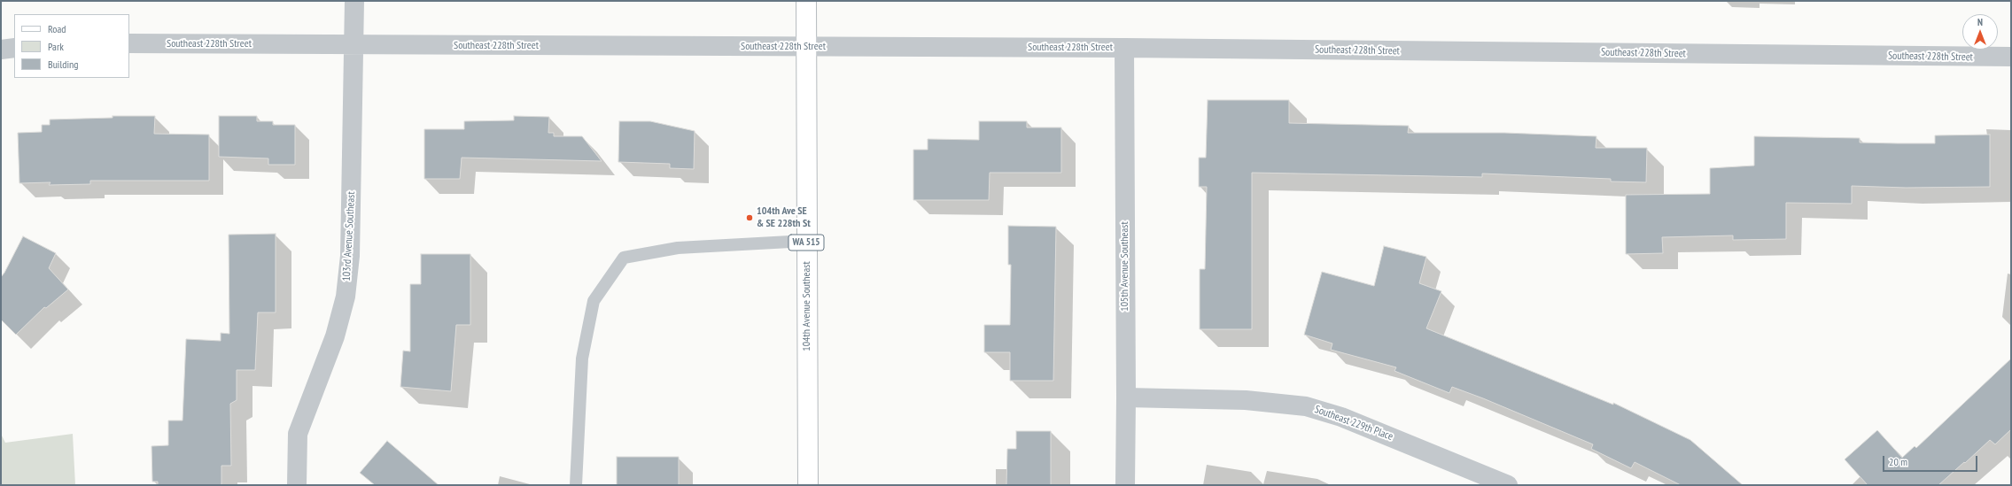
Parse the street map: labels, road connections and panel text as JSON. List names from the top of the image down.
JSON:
{
  "streets": {
    "main road": ["WA 515", "104th Avenue Southeast"],
    "street": [
      "Southeast 228th Street",
      "103rd Avenue Southeast",
      "105th Avenue Southeast",
      "Southeast 229th Place"
    ]
  },
  "crossings": [
    ["Southeast 228th Street", "103rd Avenue Southeast"],
    ["Southeast 228th Street", "105th Avenue Southeast"],
    ["Southeast 228th Street", "104th Avenue Southeast"],
    ["105th Avenue Southeast", "Southeast 229th Place"]
  ],
  "places": ["104th Ave SE & SE 228th St"],
  "legend": ["Road", "Park", "Building"],
  "scale_bar": "20 m",
  "north": "top"
}
